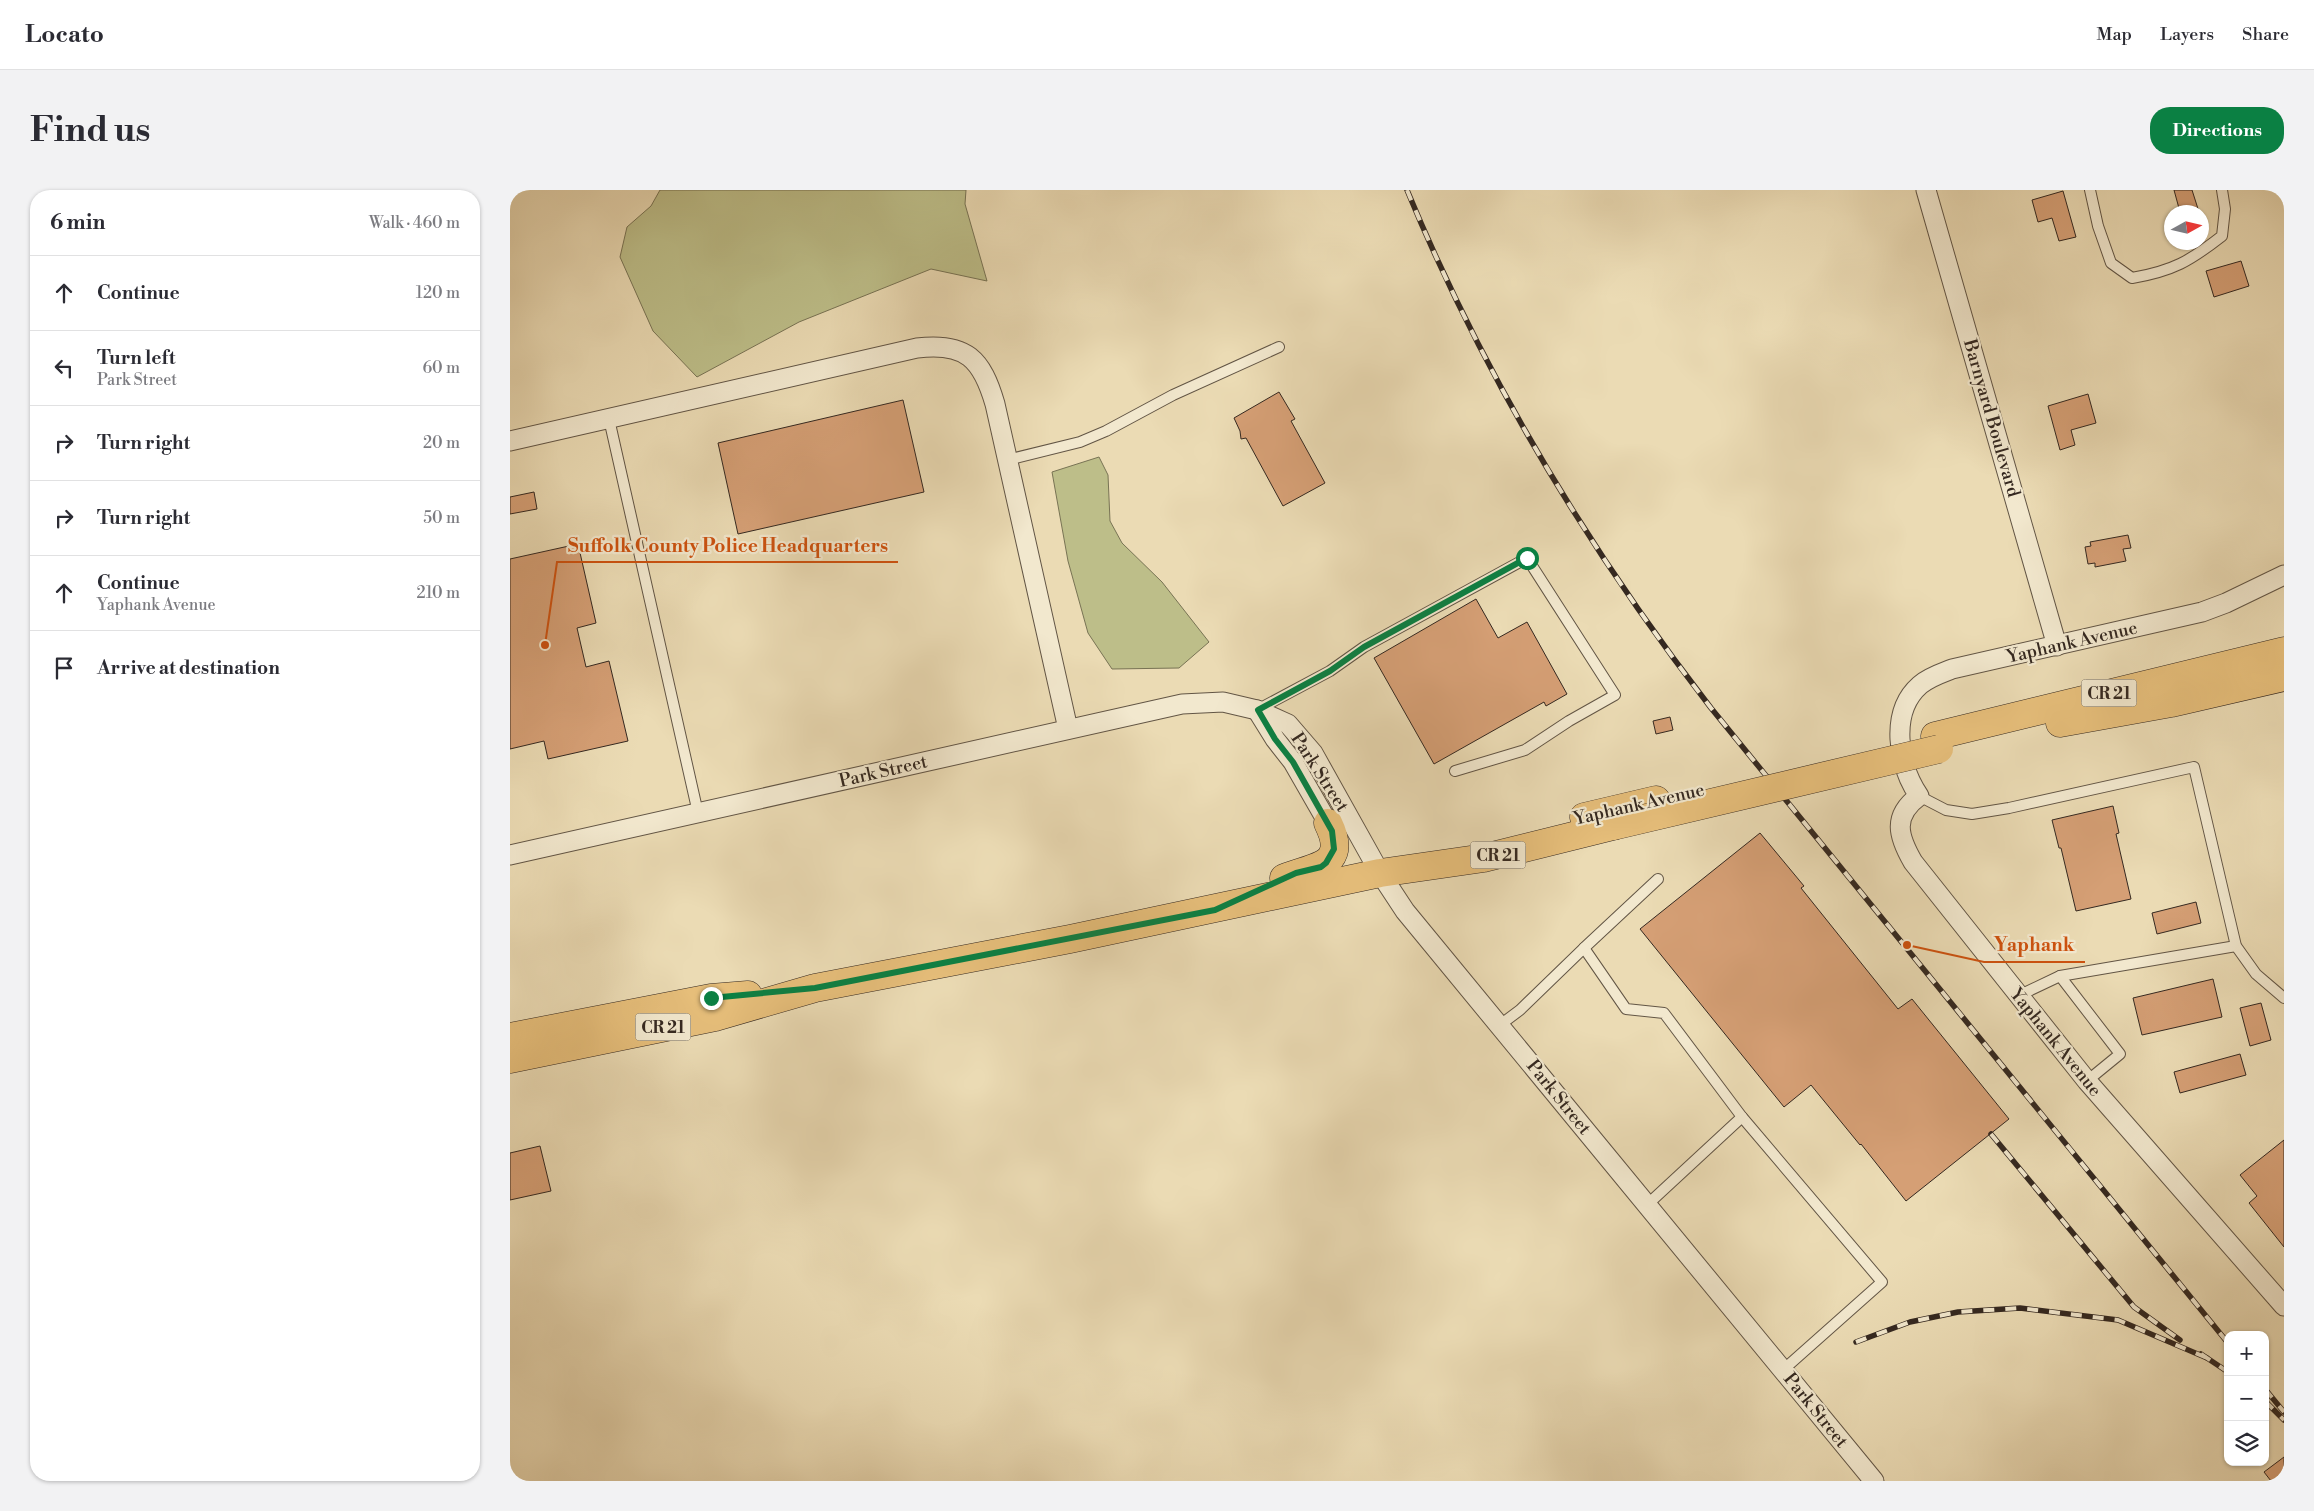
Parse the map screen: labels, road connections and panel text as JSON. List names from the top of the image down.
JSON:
{
  "streets": {
    "main road": ["Yaphank Avenue", "CR 21"],
    "street": ["Barnyard Boulevard", "Park Street"]
  },
  "crossings": [
    ["Barnyard Boulevard", "Yaphank Avenue"],
    ["Yaphank Avenue", "Park Street"]
  ],
  "places": ["Suffolk County Police Headquarters", "Yaphank"],
  "north": "right",
  "page": {
    "header": "Locato",
    "nav": ["Map", "Layers", "Share"],
    "buttons": "Directions",
    "title": "Find us",
    "heading": ["6 min", "Walk · 460 m"],
    "list": [
      ["Continue", "120 m"],
      ["Turn left", "Park Street", "60 m"],
      ["Turn right", "20 m"],
      ["Turn right", "50 m"],
      ["Continue", "Yaphank Avenue", "210 m"],
      "Arrive at destination"
    ],
    "map_buttons": ["+", "−"]
  }
}
